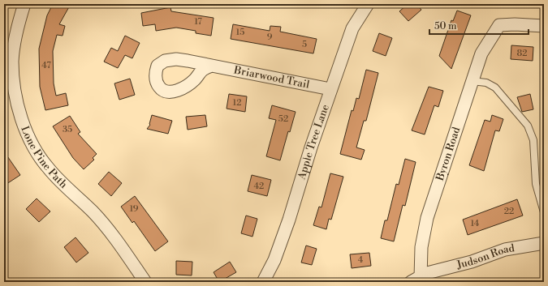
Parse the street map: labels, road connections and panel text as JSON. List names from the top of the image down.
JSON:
{
  "streets": {
    "street": [
      "Briarwood Trail",
      "Apple Tree Lane",
      "Byron Road",
      "Lone Pine Path",
      "Judson Road"
    ]
  },
  "crossings": [
    ["Briarwood Trail", "Apple Tree Lane"],
    ["Byron Road", "Judson Road"]
  ],
  "house_numbers": [
    "17",
    "15",
    "9",
    "5",
    "82",
    "47",
    "12",
    "52",
    "35",
    "42",
    "19",
    "22",
    "14",
    "4"
  ],
  "scale_bar": "50 m"
}
